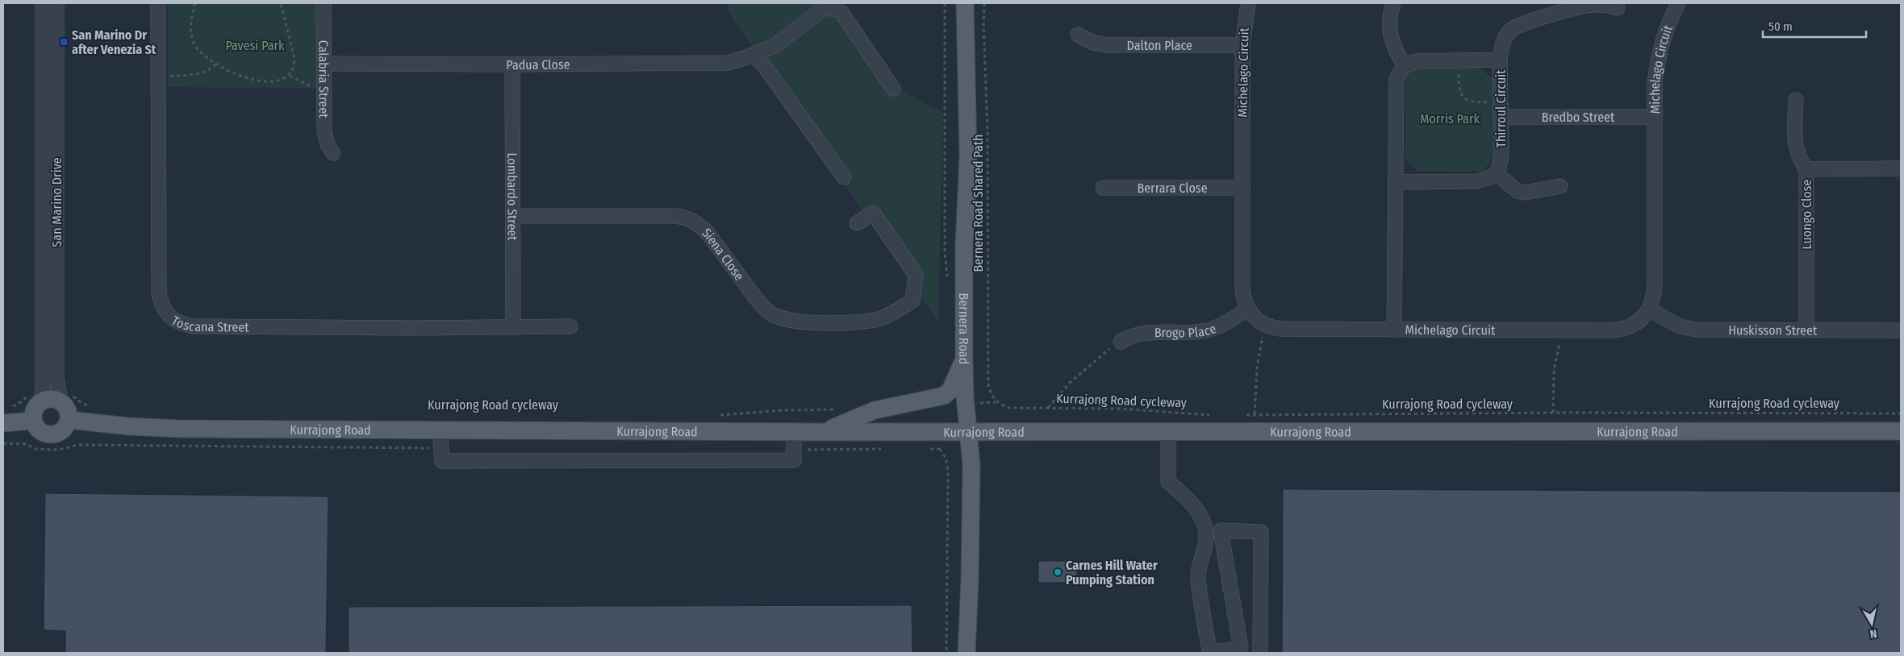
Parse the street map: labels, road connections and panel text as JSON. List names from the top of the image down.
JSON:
{
  "streets": {
    "main road": ["Bernera Road", "Kurrajong Road"],
    "street": [
      "Dalton Place",
      "Padua Close",
      "Michelago Circuit",
      "Calabria Street",
      "Thirroul Circuit",
      "Bredbo Street",
      "Berrara Close",
      "Lombardo Street",
      "San Marino Drive",
      "Luongo Close",
      "Siena Close",
      "Toscana Street",
      "Brogo Place",
      "Huskisson Street"
    ],
    "path": ["Bernera Road Shared Path", "Kurrajong Road cycleway"]
  },
  "crossings": [
    ["Dalton Place", "Michelago Circuit"],
    ["Padua Close", "Calabria Street"],
    ["Padua Close", "Lombardo Street"],
    ["Michelago Circuit", "Bredbo Street"],
    ["Michelago Circuit", "Berrara Close"],
    ["Michelago Circuit", "Brogo Place"],
    ["Michelago Circuit", "Huskisson Street"],
    ["Thirroul Circuit", "Bredbo Street"],
    ["Lombardo Street", "Siena Close"],
    ["Lombardo Street", "Toscana Street"],
    ["San Marino Drive", "Kurrajong Road"],
    ["Bernera Road Shared Path", "Kurrajong Road cycleway"],
    ["Luongo Close", "Huskisson Street"],
    ["Bernera Road", "Kurrajong Road"]
  ],
  "parks": ["Pavesi Park", "Morris Park"],
  "places": {
    "transit": ["San Marino Dr after Venezia St"],
    "other": ["Carnes Hill Water Pumping Station"]
  },
  "scale_bar": "50 m",
  "north": "bottom"
}
